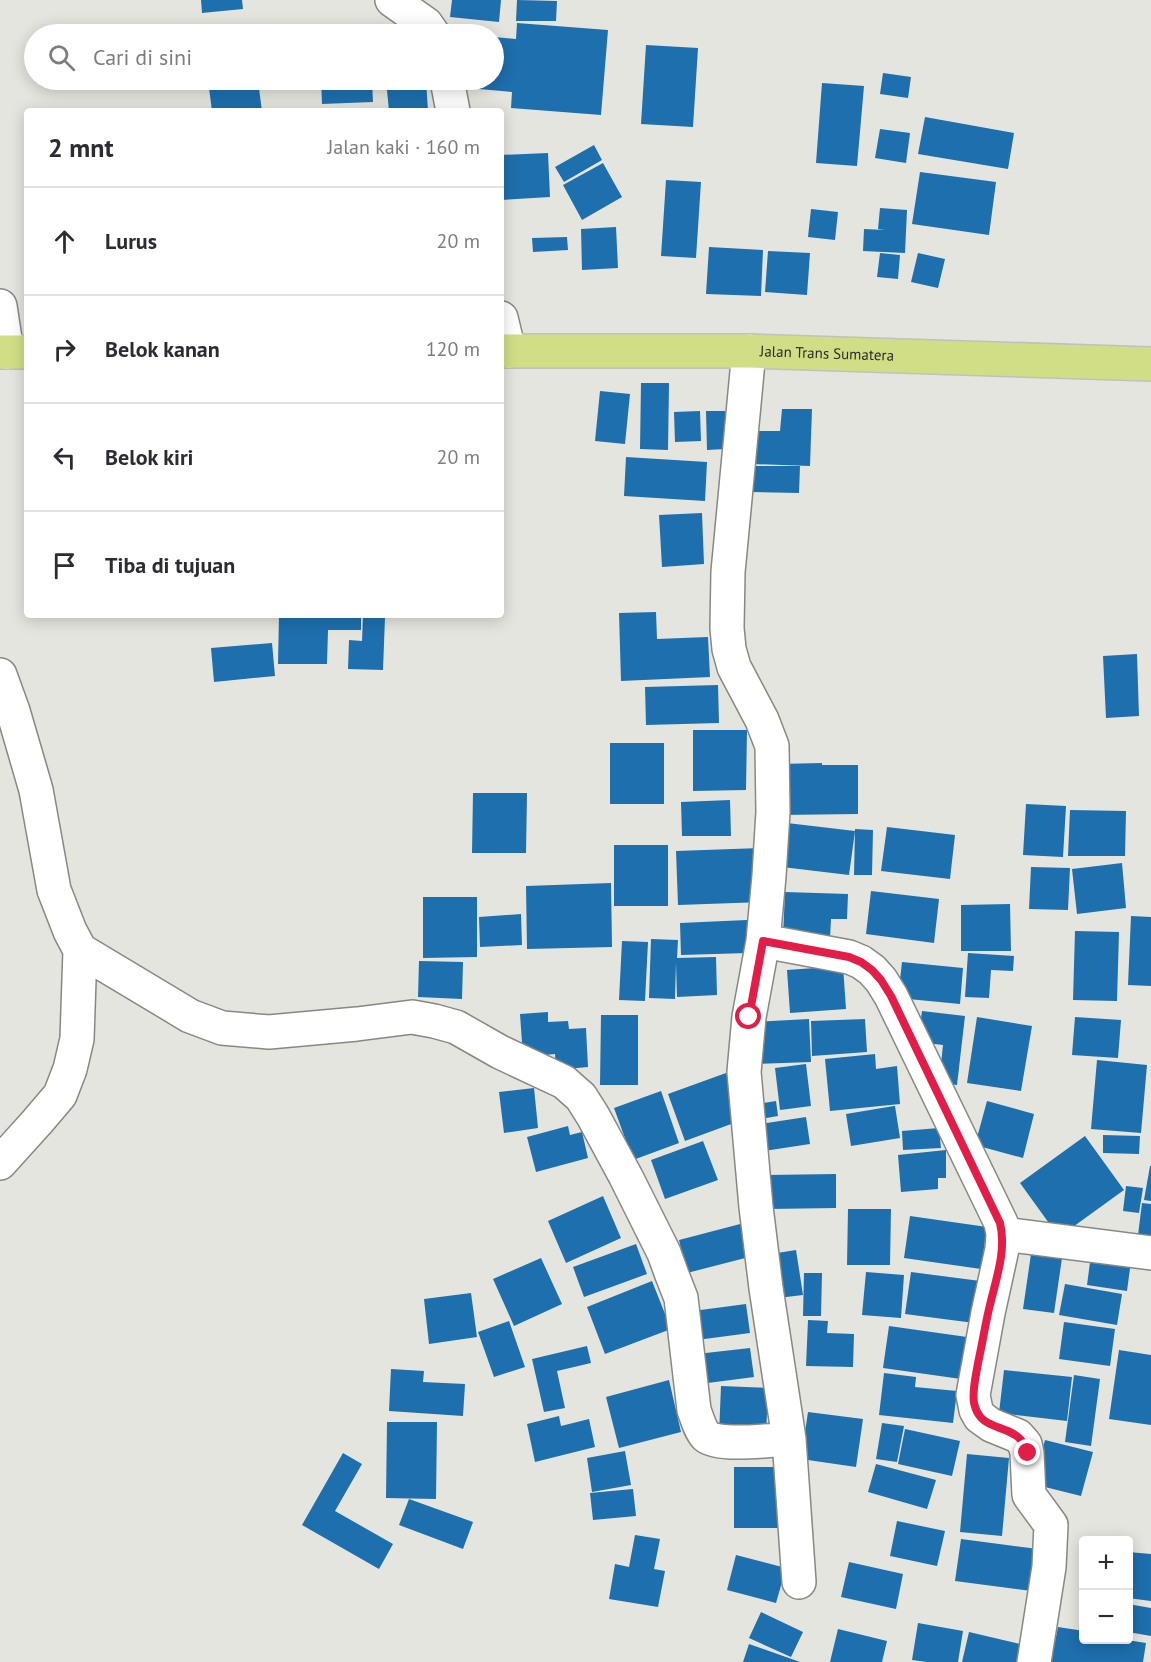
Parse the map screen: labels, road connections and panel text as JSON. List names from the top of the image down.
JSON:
{
  "streets": {
    "highway": ["Jalan Trans Sumatera"]
  },
  "page": {
    "search": "Cari di sini",
    "heading": ["2 mnt", "Jalan kaki · 160 m"],
    "list": [
      ["Lurus", "20 m"],
      ["Belok kanan", "120 m"],
      ["Belok kiri", "20 m"],
      "Tiba di tujuan"
    ],
    "map_buttons": ["+", "−"]
  }
}
